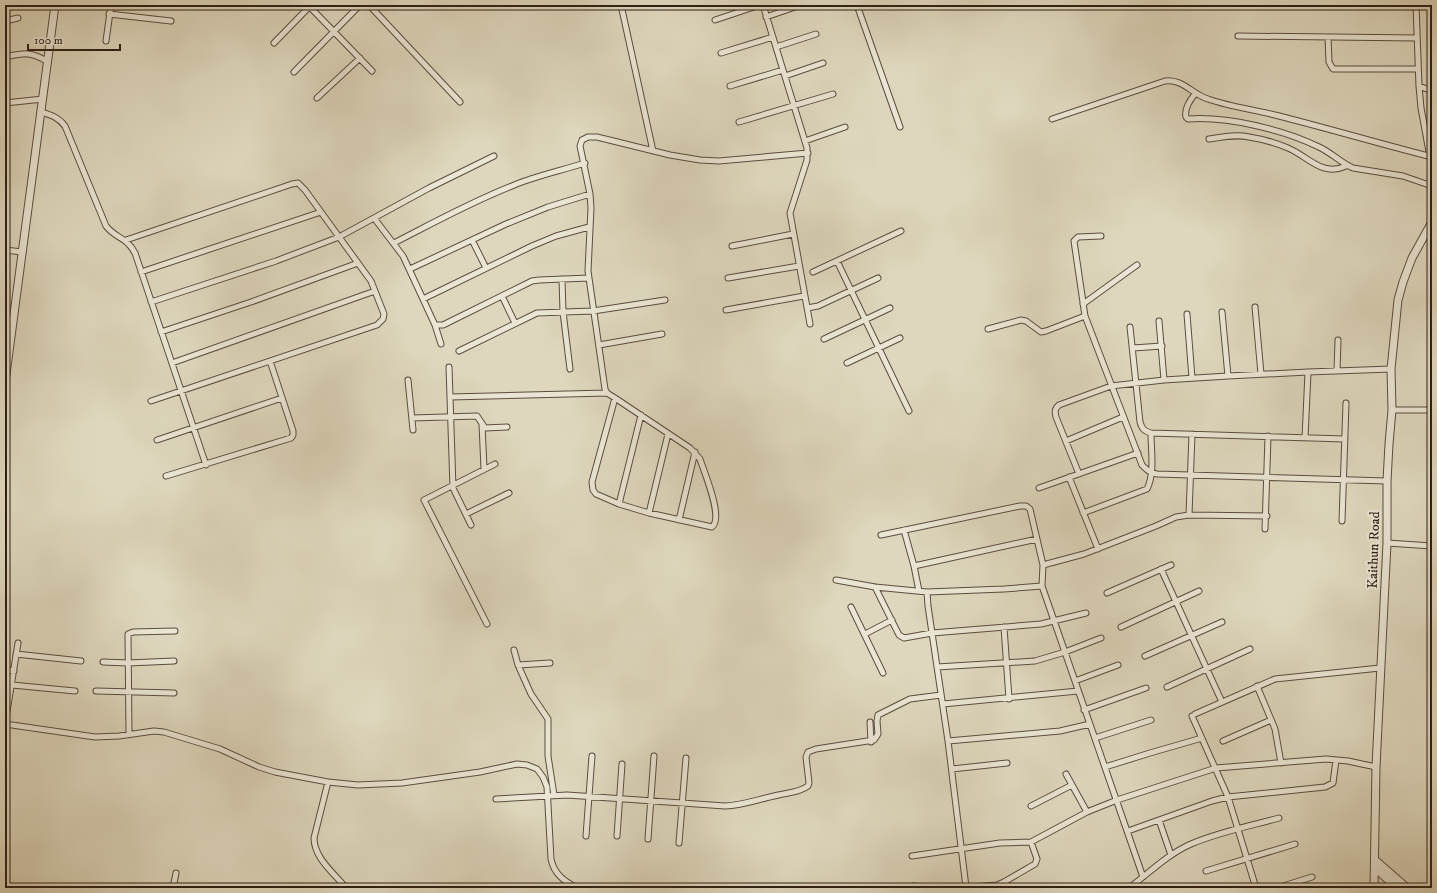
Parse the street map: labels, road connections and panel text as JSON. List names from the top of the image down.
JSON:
{
  "streets": {
    "street": ["Kaithun Road"]
  },
  "scale_bar": "100 m"
}
